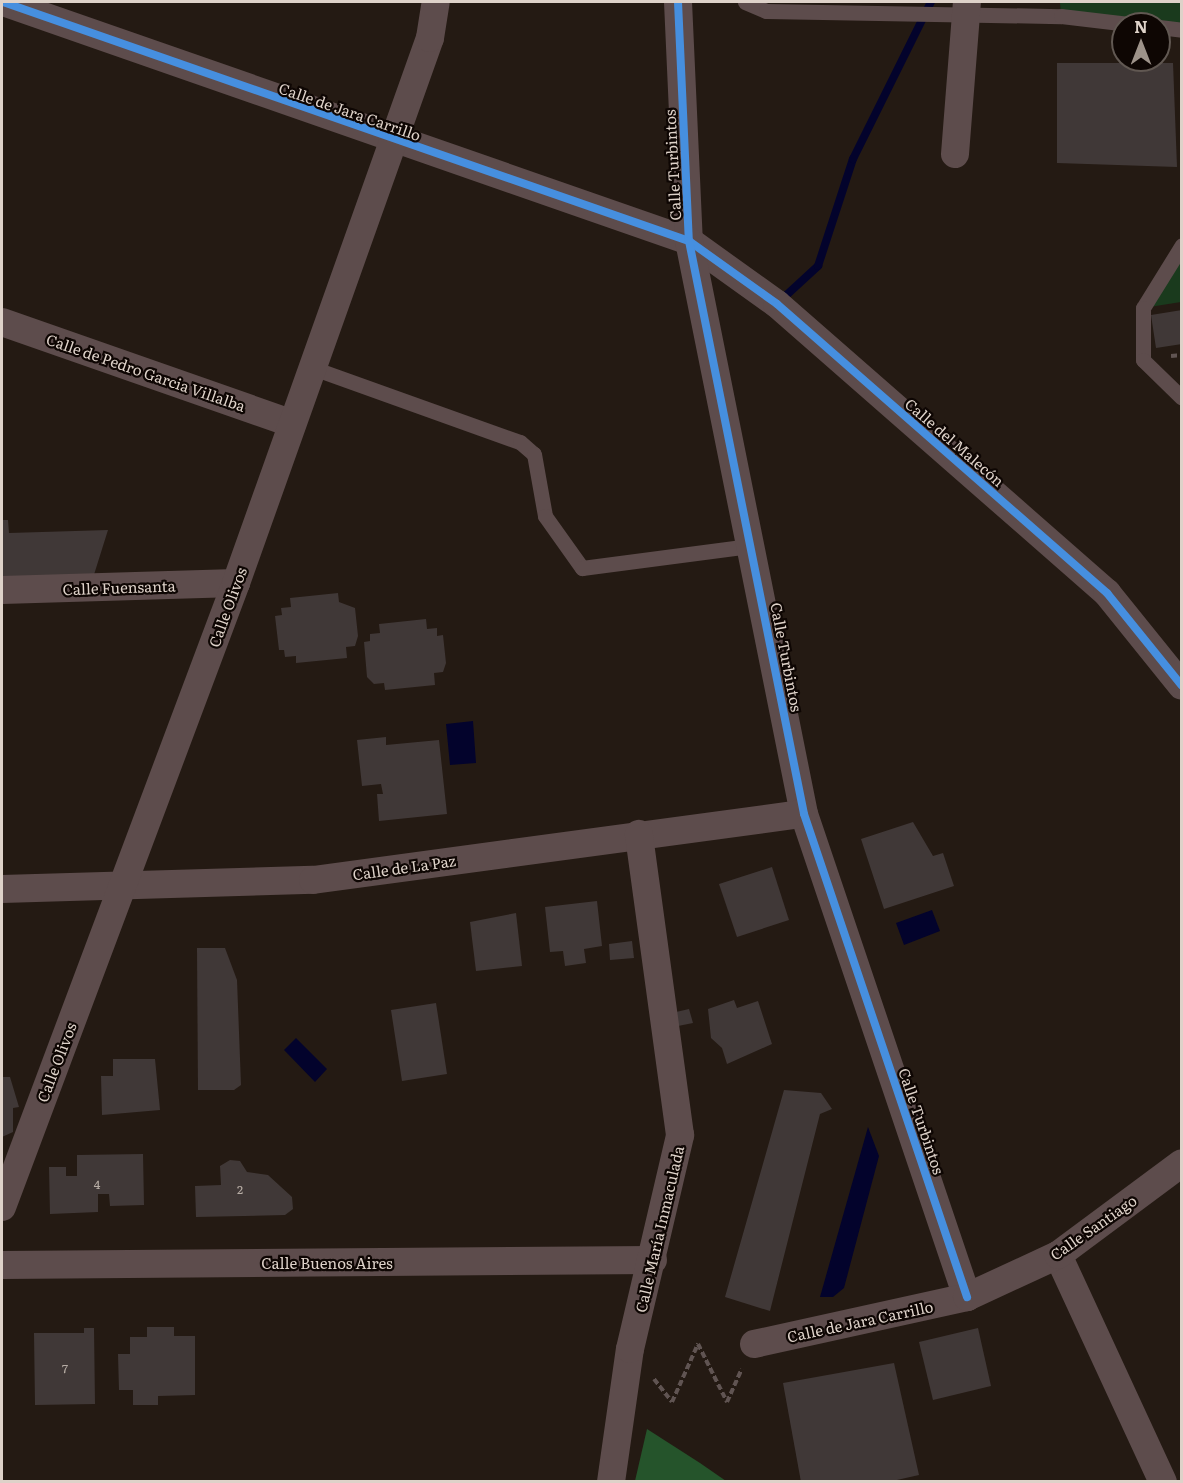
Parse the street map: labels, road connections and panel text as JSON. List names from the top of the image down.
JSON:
{
  "streets": {
    "street": [
      "Calle de Jara Carrillo",
      "Calle Turbintos",
      "Calle de Pedro Garcia Villalba",
      "Calle del Malecón",
      "Calle Fuensanta",
      "Calle Olivos",
      "Calle de La Paz",
      "Calle Santiago",
      "Calle María Inmaculada",
      "Calle Buenos Aires"
    ]
  },
  "crossings": [
    ["Calle de Jara Carrillo", "Calle Turbintos"],
    ["Calle de Jara Carrillo", "Calle del Malecón"],
    ["Calle de Jara Carrillo", "Calle Olivos"],
    ["Calle de Jara Carrillo", "Calle Santiago"],
    ["Calle Turbintos", "Calle del Malecón"],
    ["Calle Turbintos", "Calle de La Paz"],
    ["Calle Turbintos", "Calle Santiago"],
    ["Calle de Pedro Garcia Villalba", "Calle Olivos"],
    ["Calle Fuensanta", "Calle Olivos"],
    ["Calle Olivos", "Calle de La Paz"],
    ["Calle de La Paz", "Calle María Inmaculada"],
    ["Calle María Inmaculada", "Calle Buenos Aires"]
  ],
  "house_numbers": ["4", "2", "7"],
  "north": "top"
}
